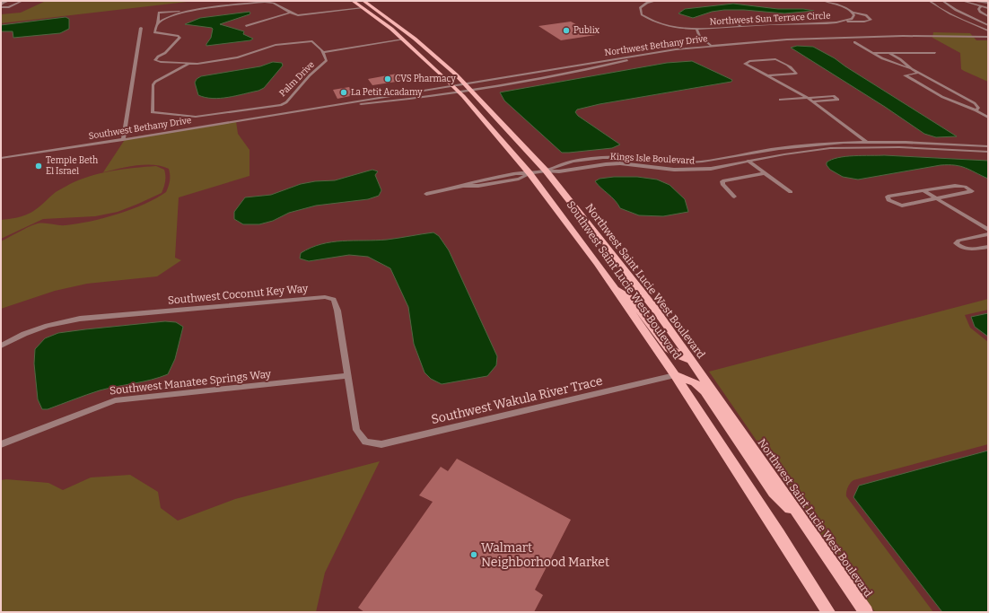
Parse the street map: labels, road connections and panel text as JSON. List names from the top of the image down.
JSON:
{
  "streets": {
    "main road": ["Southwest Saint Lucie West Boulevard", "Northwest Saint Lucie West Boulevard"],
    "street": [
      "Northwest Sun Terrace Circle",
      "Northwest Bethany Drive",
      "Palm Drive",
      "Southwest Bethany Drive",
      "Kings Isle Boulevard",
      "Southwest Coconut Key Way",
      "Southwest Manatee Springs Way",
      "Southwest Wakula River Trace"
    ]
  },
  "crossings": [
    ["Northwest Sun Terrace Circle", "Northwest Bethany Drive"],
    ["Northwest Bethany Drive", "Southwest Bethany Drive"],
    ["Northwest Bethany Drive", "Northwest Saint Lucie West Boulevard"],
    ["Southwest Bethany Drive", "Southwest Saint Lucie West Boulevard"],
    ["Southwest Bethany Drive", "Northwest Saint Lucie West Boulevard"],
    ["Kings Isle Boulevard", "Northwest Saint Lucie West Boulevard"],
    ["Southwest Saint Lucie West Boulevard", "Southwest Wakula River Trace"],
    ["Southwest Coconut Key Way", "Southwest Manatee Springs Way"],
    ["Southwest Coconut Key Way", "Southwest Wakula River Trace"]
  ],
  "places": [
    "Publix",
    "CVS Pharmacy",
    "La Petit Acadamy",
    "Temple Beth El Israel",
    "Walmart Neighborhood Market"
  ]
}
